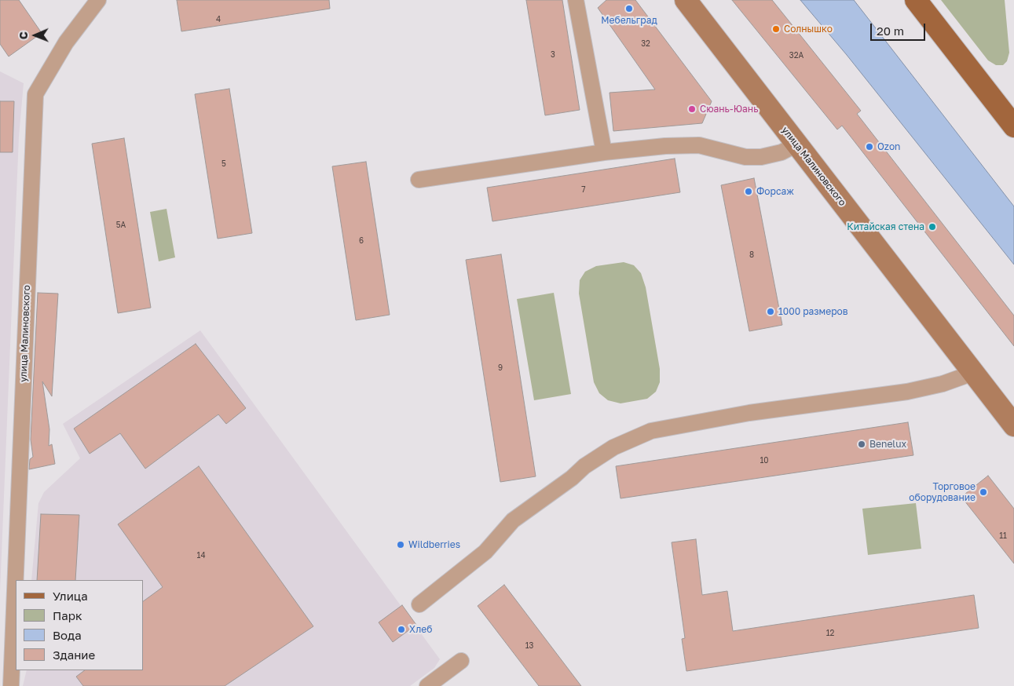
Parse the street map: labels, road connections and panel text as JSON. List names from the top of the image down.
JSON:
{
  "streets": {
    "main road": ["улица Малиновского"]
  },
  "places": [
    "Мебельград",
    "Солнышко",
    "Сюань-Юань",
    "Ozon",
    "Форсаж",
    "Китайская стена",
    "1000 размеров",
    "Benelux",
    "Торговое оборудование",
    "Wildberries",
    "Хлеб"
  ],
  "house_numbers": [
    "4",
    "32",
    "3",
    "32А",
    "5",
    "7",
    "5А",
    "6",
    "8",
    "9",
    "10",
    "11",
    "14",
    "12",
    "13"
  ],
  "legend": [
    "Улица",
    "Парк",
    "Вода",
    "Здание"
  ],
  "scale_bar": "20 m",
  "north": "left"
}
